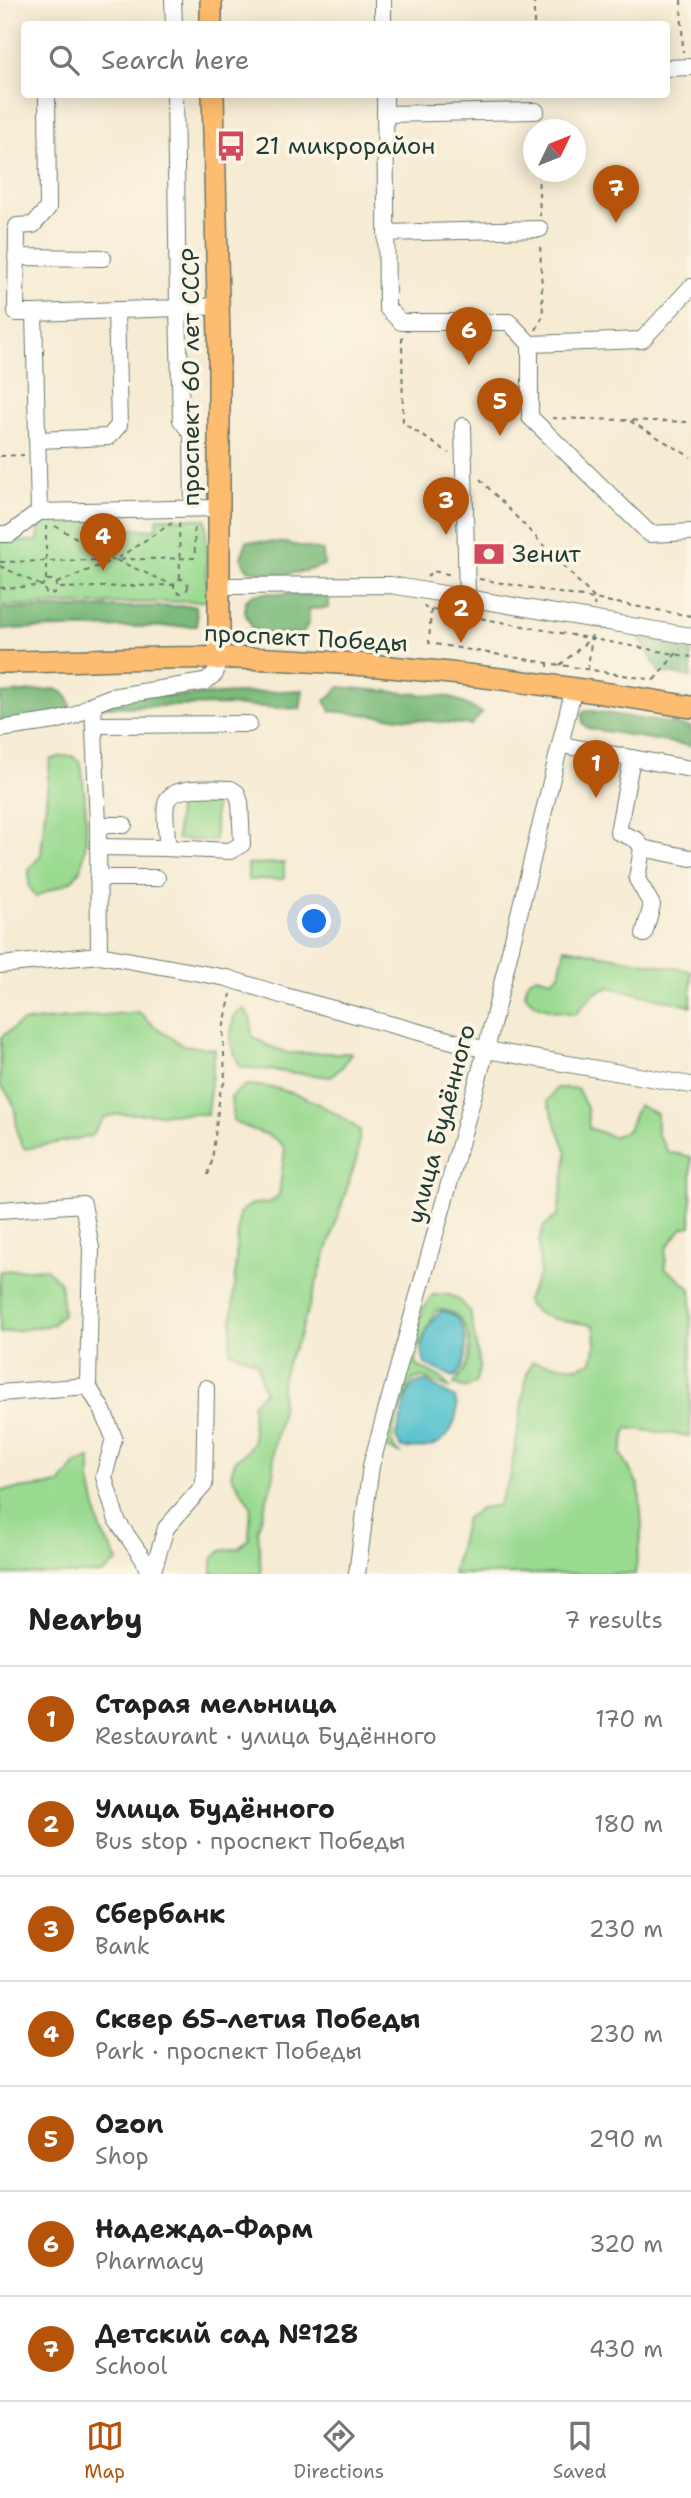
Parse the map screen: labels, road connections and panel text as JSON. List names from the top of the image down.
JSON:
{
  "streets": {
    "main road": ["проспект 60 лет СССР", "проспект Победы"],
    "street": ["улица Будённого"]
  },
  "crossings": [
    ["проспект 60 лет СССР", "проспект Победы"],
    ["проспект Победы", "улица Будённого"]
  ],
  "places": {
    "bus stop": ["21 микрорайон"],
    "bank": ["Зенит"]
  },
  "north": "top right",
  "page": {
    "search": "Search here",
    "pins": [
      "7",
      "6",
      "5",
      "3",
      "4",
      "2",
      "1"
    ],
    "heading": ["Nearby", "7 results"],
    "list": [
      {
        "mark": "1",
        "name": "Старая мельница",
        "note": "Restaurant · улица Будённого",
        "value": "170 m"
      },
      {
        "mark": "2",
        "name": "Улица Будённого",
        "note": "Bus stop · проспект Победы",
        "value": "180 m"
      },
      {
        "mark": "3",
        "name": "Сбербанк",
        "note": "Bank",
        "value": "230 m"
      },
      {
        "mark": "4",
        "name": "Сквер 65-летия Победы",
        "note": "Park · проспект Победы",
        "value": "230 m"
      },
      {
        "mark": "5",
        "name": "Ozon",
        "note": "Shop",
        "value": "290 m"
      },
      {
        "mark": "6",
        "name": "Надежда-Фарм",
        "note": "Pharmacy",
        "value": "320 m"
      },
      {
        "mark": "7",
        "name": "Детский сад №128",
        "note": "School",
        "value": "430 m"
      }
    ],
    "nav": ["Map", "Directions", "Saved"]
  }
}
